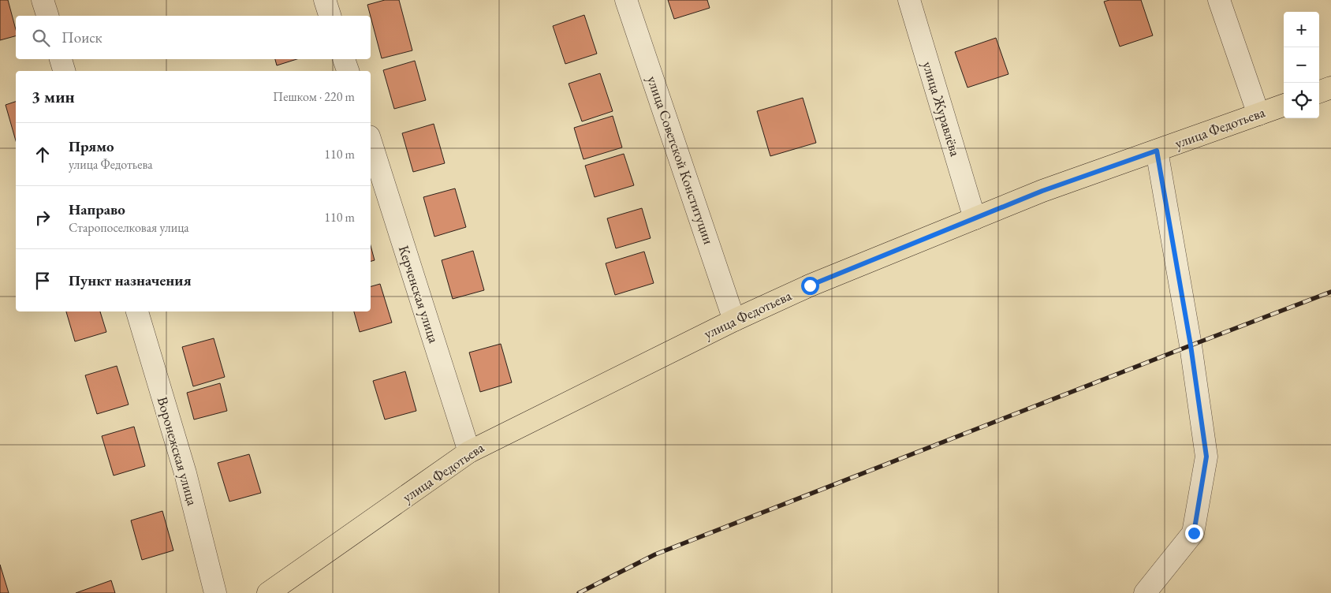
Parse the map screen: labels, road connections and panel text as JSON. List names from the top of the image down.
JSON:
{
  "streets": {
    "main road": ["улица Федотьева"],
    "street": [
      "улица Журавлёва",
      "улица Советской Конституции",
      "Керченская улица",
      "Воронежская улица"
    ]
  },
  "crossings": [
    ["улица Журавлёва", "улица Федотьева"],
    ["улица Федотьева", "улица Советской Конституции"],
    ["улица Федотьева", "Керченская улица"]
  ],
  "page": {
    "map_buttons": ["+", "−"],
    "search": "Поиск",
    "heading": ["3 мин", "Пешком · 220 m"],
    "list": [
      ["Прямо", "улица Федотьева", "110 m"],
      ["Направо", "Старопоселковая улица", "110 m"],
      "Пункт назначения"
    ]
  }
}
